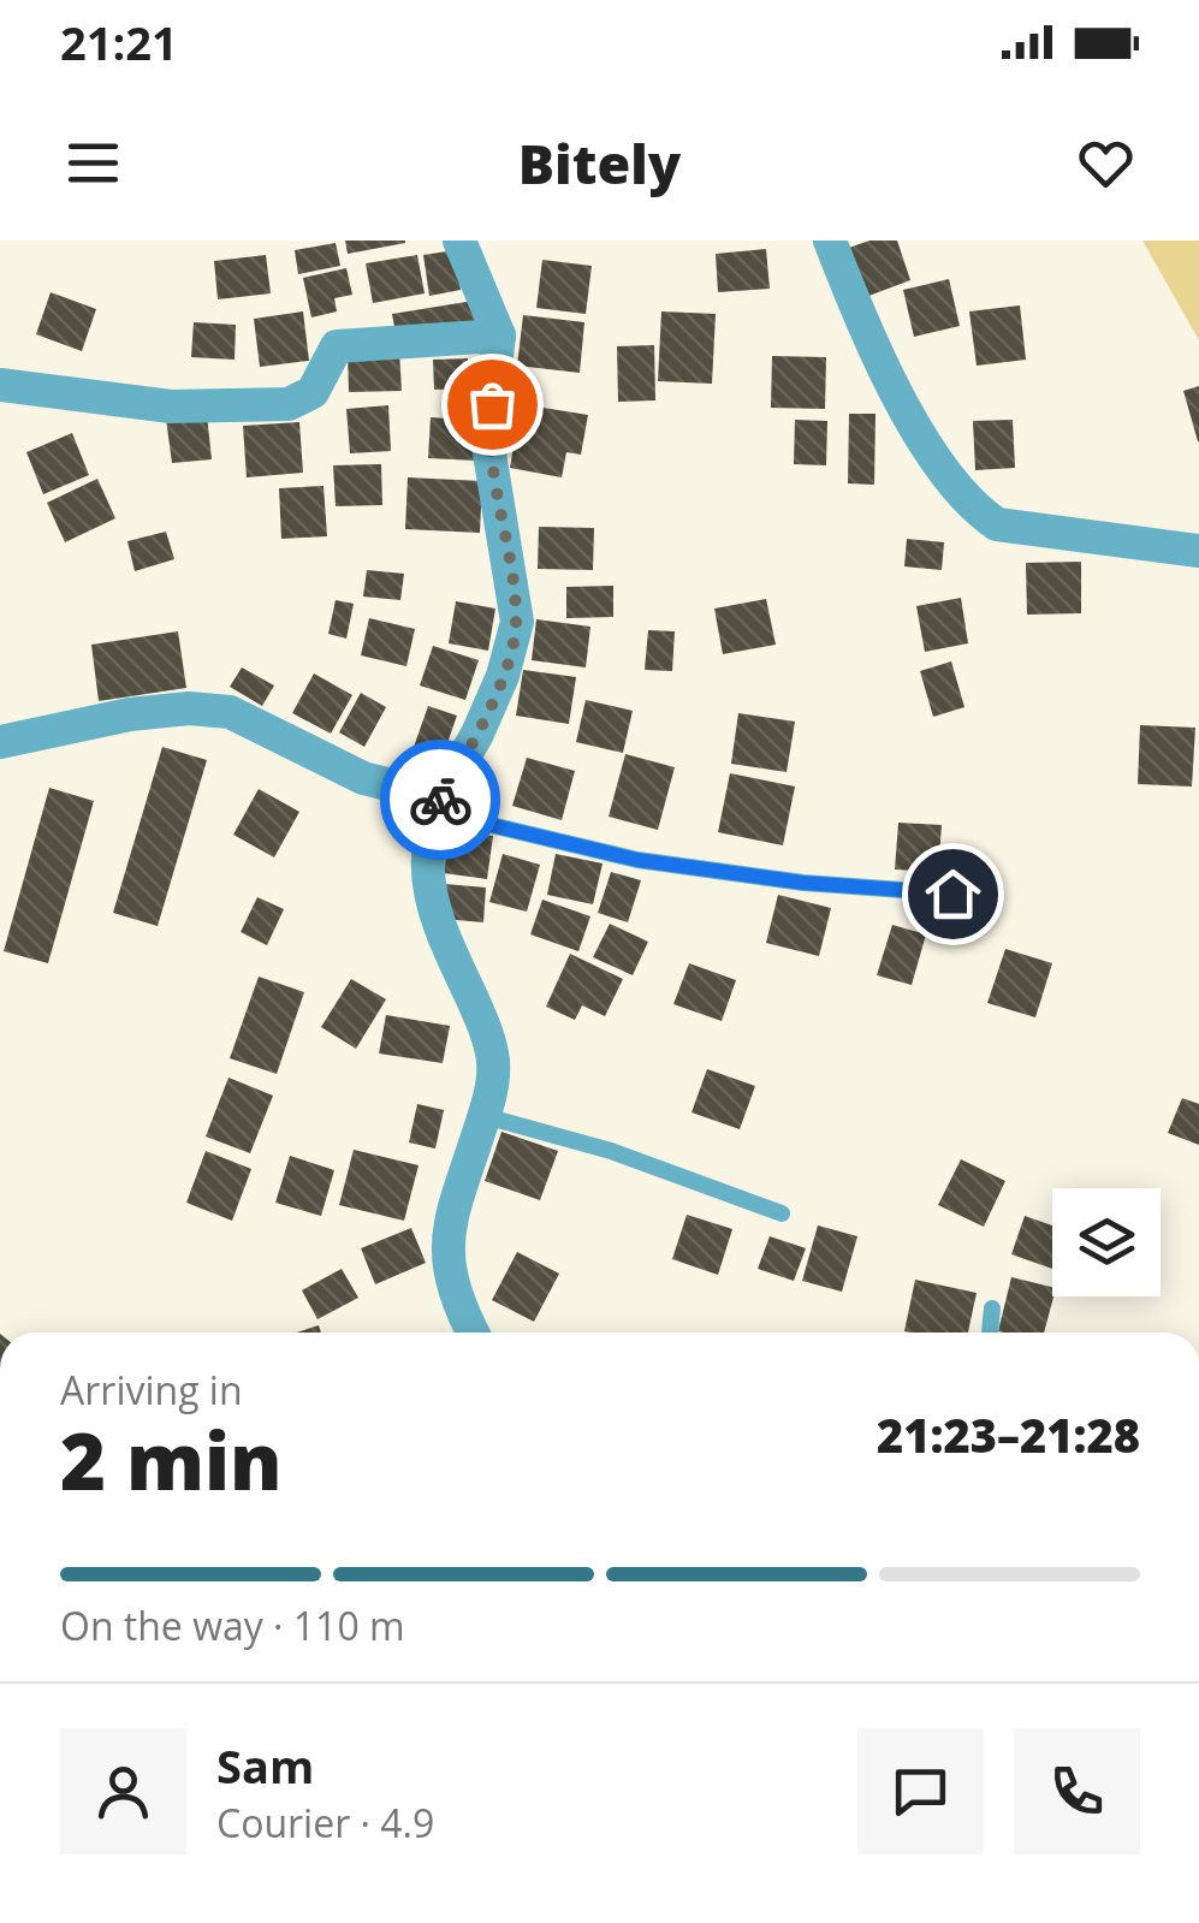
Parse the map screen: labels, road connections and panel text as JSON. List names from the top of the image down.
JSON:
{
  "page": {
    "status": "21:21",
    "header": "Bitely",
    "heading": ["2 min", "Arriving in", "21:23–21:28"],
    "panel": ["Sam", "Courier · 4.9"],
    "bar": "On the way · 110 m"
  }
}
